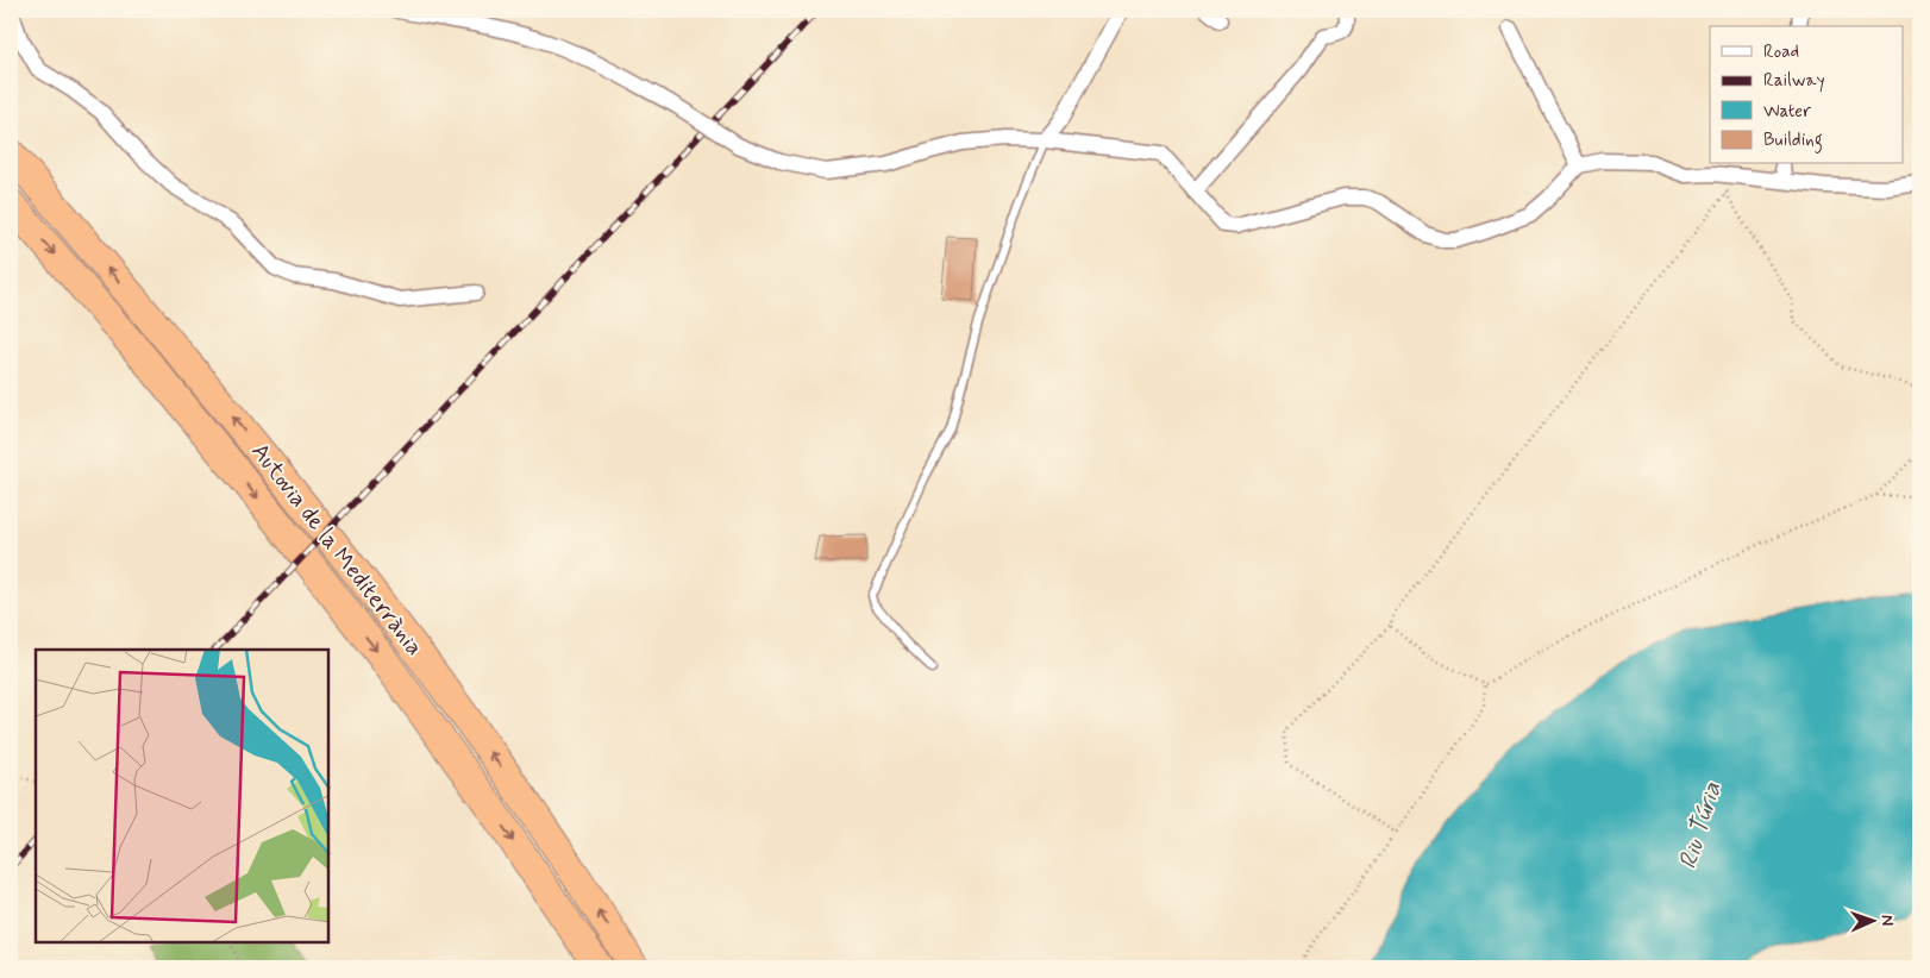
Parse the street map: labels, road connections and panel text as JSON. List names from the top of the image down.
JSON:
{
  "streets": {
    "highway": ["Autovia de la Mediterrània"]
  },
  "water": ["Riu Túria"],
  "legend": [
    "Road",
    "Railway",
    "Water",
    "Building"
  ],
  "north": "right"
}
